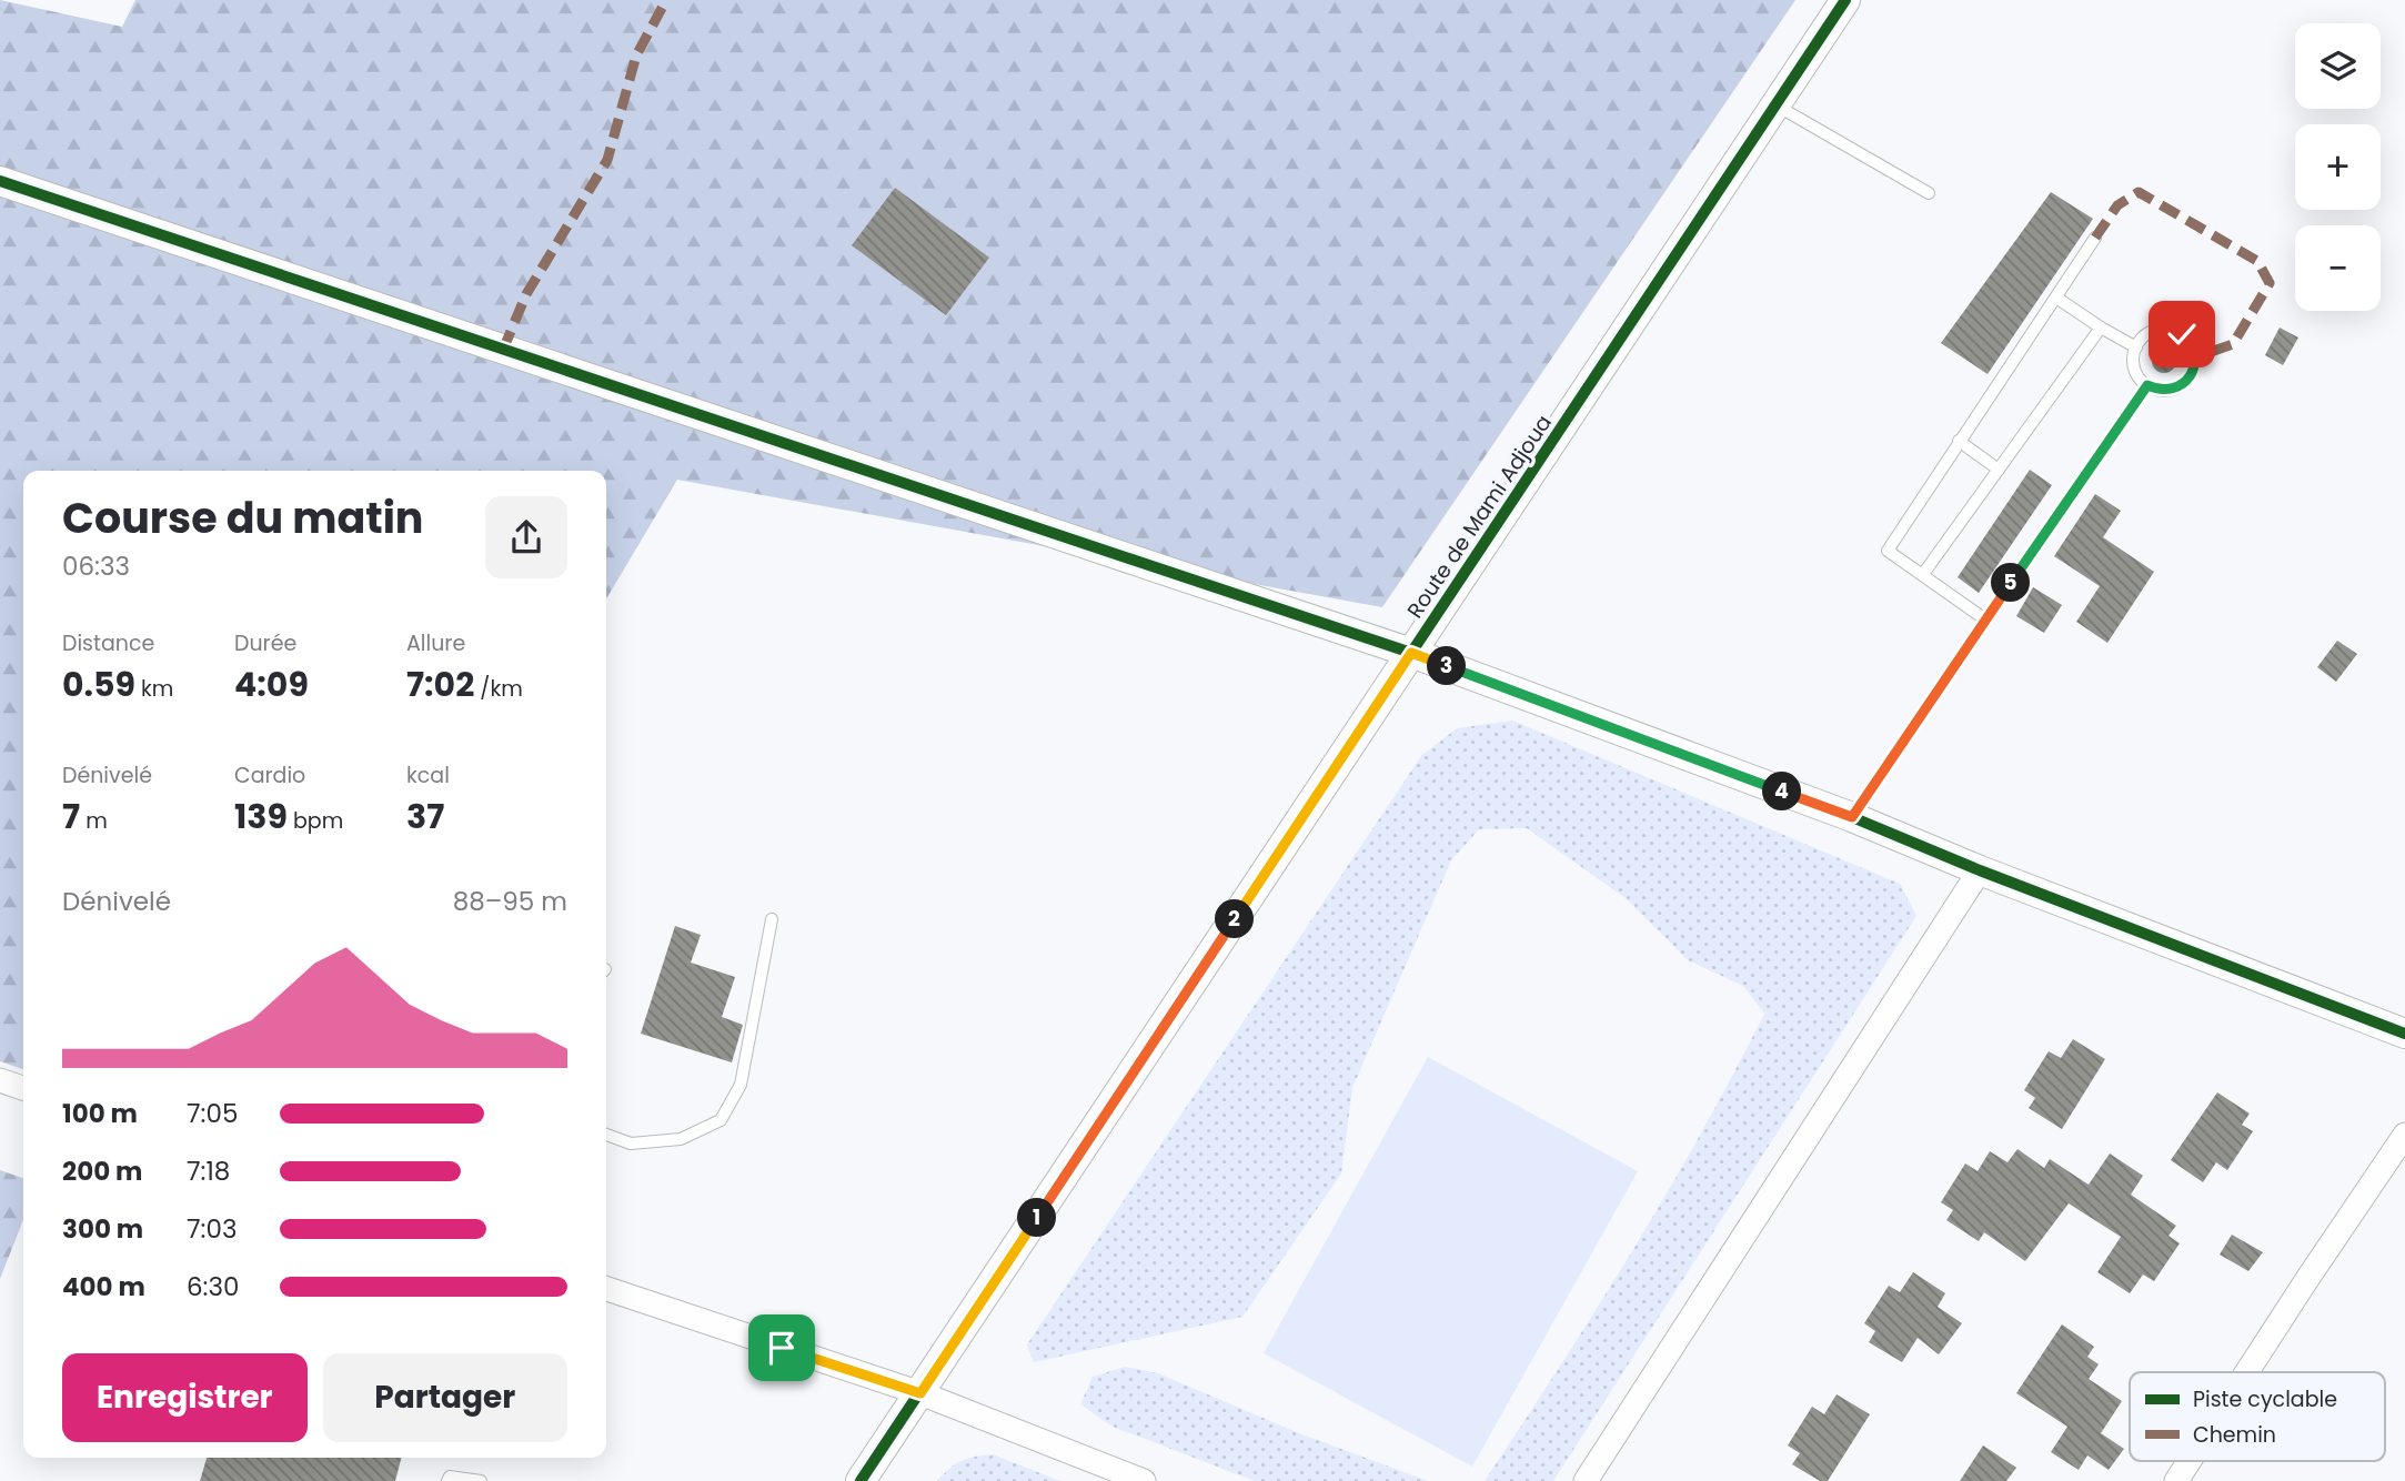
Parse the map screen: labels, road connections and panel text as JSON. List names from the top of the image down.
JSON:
{
  "streets": {
    "street": ["Route de Mami Adjoua"]
  },
  "legend": ["Piste cyclable", "Chemin"],
  "page": {
    "map_buttons": ["+", "−"],
    "heading": ["Course du matin", "06:33"],
    "pins": [
      "5",
      "3",
      "4",
      "2",
      "1"
    ],
    "stats": [
      ["Distance", "0.59 km"],
      ["Durée", "4:09"],
      ["Allure", "7:02 /km"],
      ["Dénivelé", "7 m"],
      ["Cardio", "139 bpm"],
      ["kcal", "37"]
    ],
    "chart": ["Dénivelé", "88–95 m"],
    "list": [
      {
        "name": "100 m",
        "note": "7:05"
      },
      {
        "name": "200 m",
        "note": "7:18"
      },
      {
        "name": "300 m",
        "note": "7:03"
      },
      {
        "name": "400 m",
        "note": "6:30"
      }
    ],
    "buttons": ["Enregistrer", "Partager"]
  }
}
